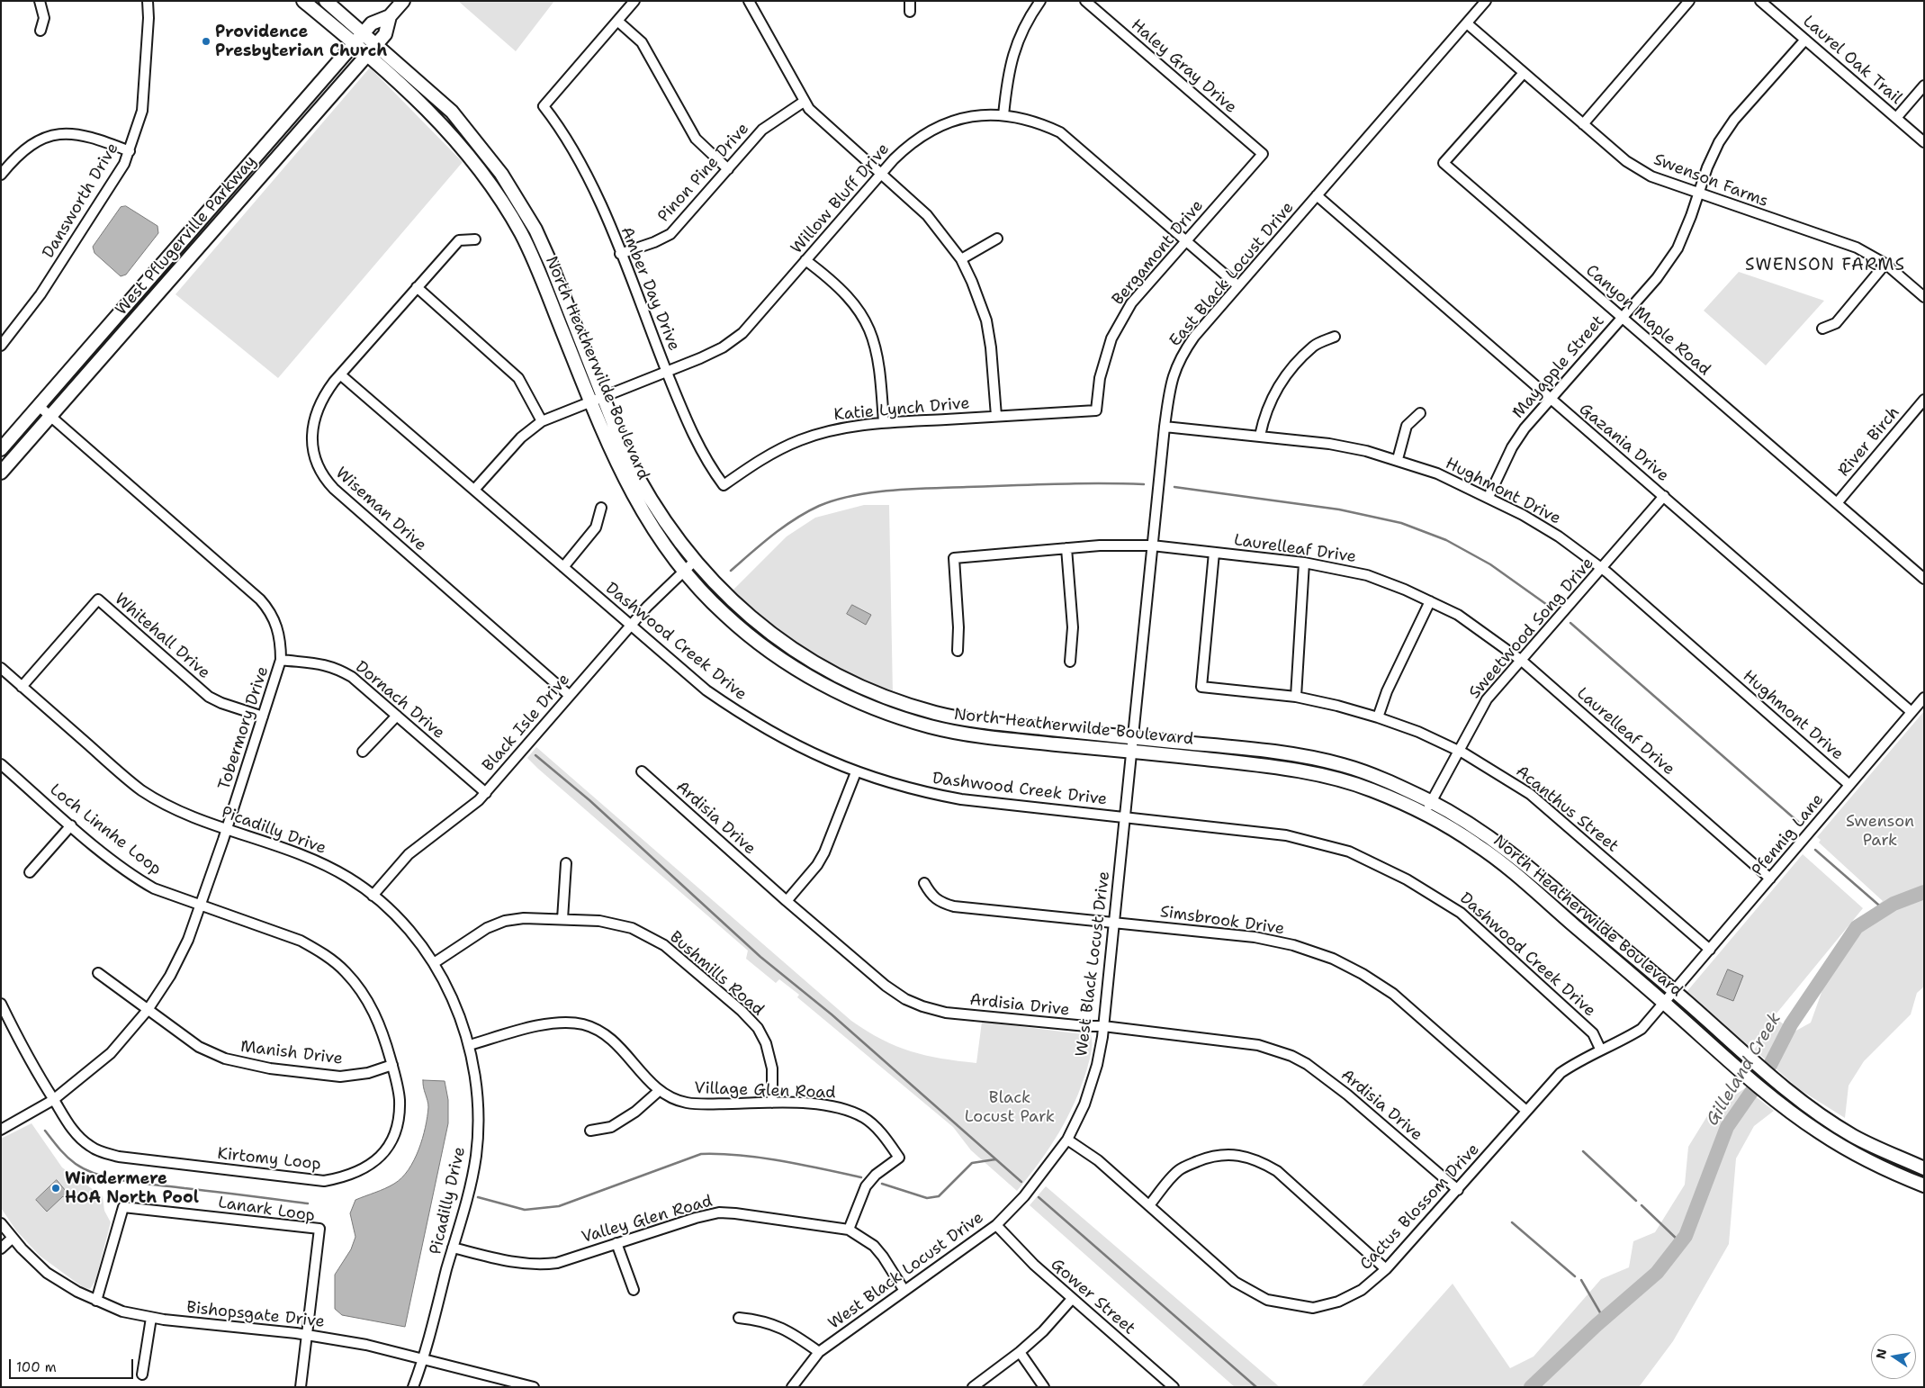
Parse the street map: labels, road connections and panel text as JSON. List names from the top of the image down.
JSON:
{
  "streets": {
    "main road": ["West Pflugerville Parkway", "North Heatherwilde Boulevard"],
    "street": [
      "Laurel Oak Trail",
      "Haley Gray Drive",
      "Pinon Pine Drive",
      "Swenson Farms",
      "Willow Bluff Drive",
      "Dansworth Drive",
      "Bergamont Drive",
      "East Black Locust Drive",
      "Amber Day Drive",
      "Canyon Maple Road",
      "Mayapple Street",
      "Katie Lynch Drive",
      "River Birch",
      "Gazania Drive",
      "Hughmont Drive",
      "Wiseman Drive",
      "Laurelleaf Drive",
      "Sweetwood Song Drive",
      "Whitehall Drive",
      "Dashwood Creek Drive",
      "Dornach Drive",
      "Black Isle Drive",
      "Tobermory Drive",
      "Acanthus Street",
      "Ardisia Drive",
      "Loch Linnhe Loop",
      "Picadilly Drive",
      "Pfennig Lane",
      "Simsbrook Drive",
      "West Black Locust Drive",
      "Bushmills Road",
      "Manish Drive",
      "Village Glen Road",
      "Kirtomy Loop",
      "Cactus Blossom Drive",
      "Lanark Loop",
      "Valley Glen Road",
      "Gower Street",
      "Bishopsgate Drive"
    ]
  },
  "crossings": [
    ["Laurel Oak Trail", "Mayapple Street"],
    ["Haley Gray Drive", "Bergamont Drive"],
    ["Pinon Pine Drive", "Amber Day Drive"],
    ["Swenson Farms", "East Black Locust Drive"],
    ["Swenson Farms", "Canyon Maple Road"],
    ["Swenson Farms", "Mayapple Street"],
    ["Willow Bluff Drive", "Bergamont Drive"],
    ["Willow Bluff Drive", "East Black Locust Drive"],
    ["Willow Bluff Drive", "Amber Day Drive"],
    ["Willow Bluff Drive", "North Heatherwilde Boulevard"],
    ["Willow Bluff Drive", "Dashwood Creek Drive"],
    ["West Pflugerville Parkway", "North Heatherwilde Boulevard"],
    ["West Pflugerville Parkway", "Tobermory Drive"],
    ["Bergamont Drive", "Katie Lynch Drive"],
    ["East Black Locust Drive", "North Heatherwilde Boulevard"],
    ["East Black Locust Drive", "Gazania Drive"],
    ["East Black Locust Drive", "Hughmont Drive"],
    ["East Black Locust Drive", "Laurelleaf Drive"],
    ["East Black Locust Drive", "West Black Locust Drive"],
    ["Amber Day Drive", "Katie Lynch Drive"],
    ["Canyon Maple Road", "Mayapple Street"],
    ["Canyon Maple Road", "River Birch"],
    ["Mayapple Street", "Gazania Drive"],
    ["Mayapple Street", "Hughmont Drive"],
    ["North Heatherwilde Boulevard", "Sweetwood Song Drive"],
    ["North Heatherwilde Boulevard", "Black Isle Drive"],
    ["North Heatherwilde Boulevard", "Pfennig Lane"],
    ["North Heatherwilde Boulevard", "West Black Locust Drive"],
    ["North Heatherwilde Boulevard", "Cactus Blossom Drive"],
    ["Gazania Drive", "Sweetwood Song Drive"],
    ["Gazania Drive", "Pfennig Lane"],
    ["Hughmont Drive", "Sweetwood Song Drive"],
    ["Hughmont Drive", "Pfennig Lane"],
    ["Wiseman Drive", "Dashwood Creek Drive"],
    ["Wiseman Drive", "Black Isle Drive"],
    ["Laurelleaf Drive", "Sweetwood Song Drive"],
    ["Laurelleaf Drive", "Acanthus Street"],
    ["Laurelleaf Drive", "Pfennig Lane"],
    ["Sweetwood Song Drive", "Acanthus Street"],
    ["Whitehall Drive", "Tobermory Drive"],
    ["Whitehall Drive", "Picadilly Drive"],
    ["Dashwood Creek Drive", "Black Isle Drive"],
    ["Dashwood Creek Drive", "West Black Locust Drive"],
    ["Dashwood Creek Drive", "Cactus Blossom Drive"],
    ["Dornach Drive", "Black Isle Drive"],
    ["Dornach Drive", "Tobermory Drive"],
    ["Black Isle Drive", "Picadilly Drive"],
    ["Tobermory Drive", "Loch Linnhe Loop"],
    ["Tobermory Drive", "Picadilly Drive"],
    ["Tobermory Drive", "Manish Drive"],
    ["Tobermory Drive", "Kirtomy Loop"],
    ["Acanthus Street", "Pfennig Lane"],
    ["Ardisia Drive", "West Black Locust Drive"],
    ["Ardisia Drive", "Cactus Blossom Drive"],
    ["Loch Linnhe Loop", "Kirtomy Loop"],
    ["Picadilly Drive", "Bushmills Road"],
    ["Picadilly Drive", "Village Glen Road"],
    ["Picadilly Drive", "Valley Glen Road"],
    ["Picadilly Drive", "Bishopsgate Drive"],
    ["Pfennig Lane", "Cactus Blossom Drive"],
    ["Simsbrook Drive", "West Black Locust Drive"],
    ["Simsbrook Drive", "Cactus Blossom Drive"],
    ["West Black Locust Drive", "Cactus Blossom Drive"],
    ["West Black Locust Drive", "Valley Glen Road"],
    ["West Black Locust Drive", "Gower Street"],
    ["Bushmills Road", "Village Glen Road"],
    ["Manish Drive", "Kirtomy Loop"],
    ["Village Glen Road", "Valley Glen Road"],
    ["Lanark Loop", "Bishopsgate Drive"]
  ],
  "districts": ["SWENSON FARMS"],
  "water": ["Gilleland Creek"],
  "parks": ["Swenson Park", "Black Locust Park"],
  "places": ["Providence Presbyterian Church", "Windermere HOA North Pool"],
  "scale_bar": "100 m",
  "north": "left"
}
